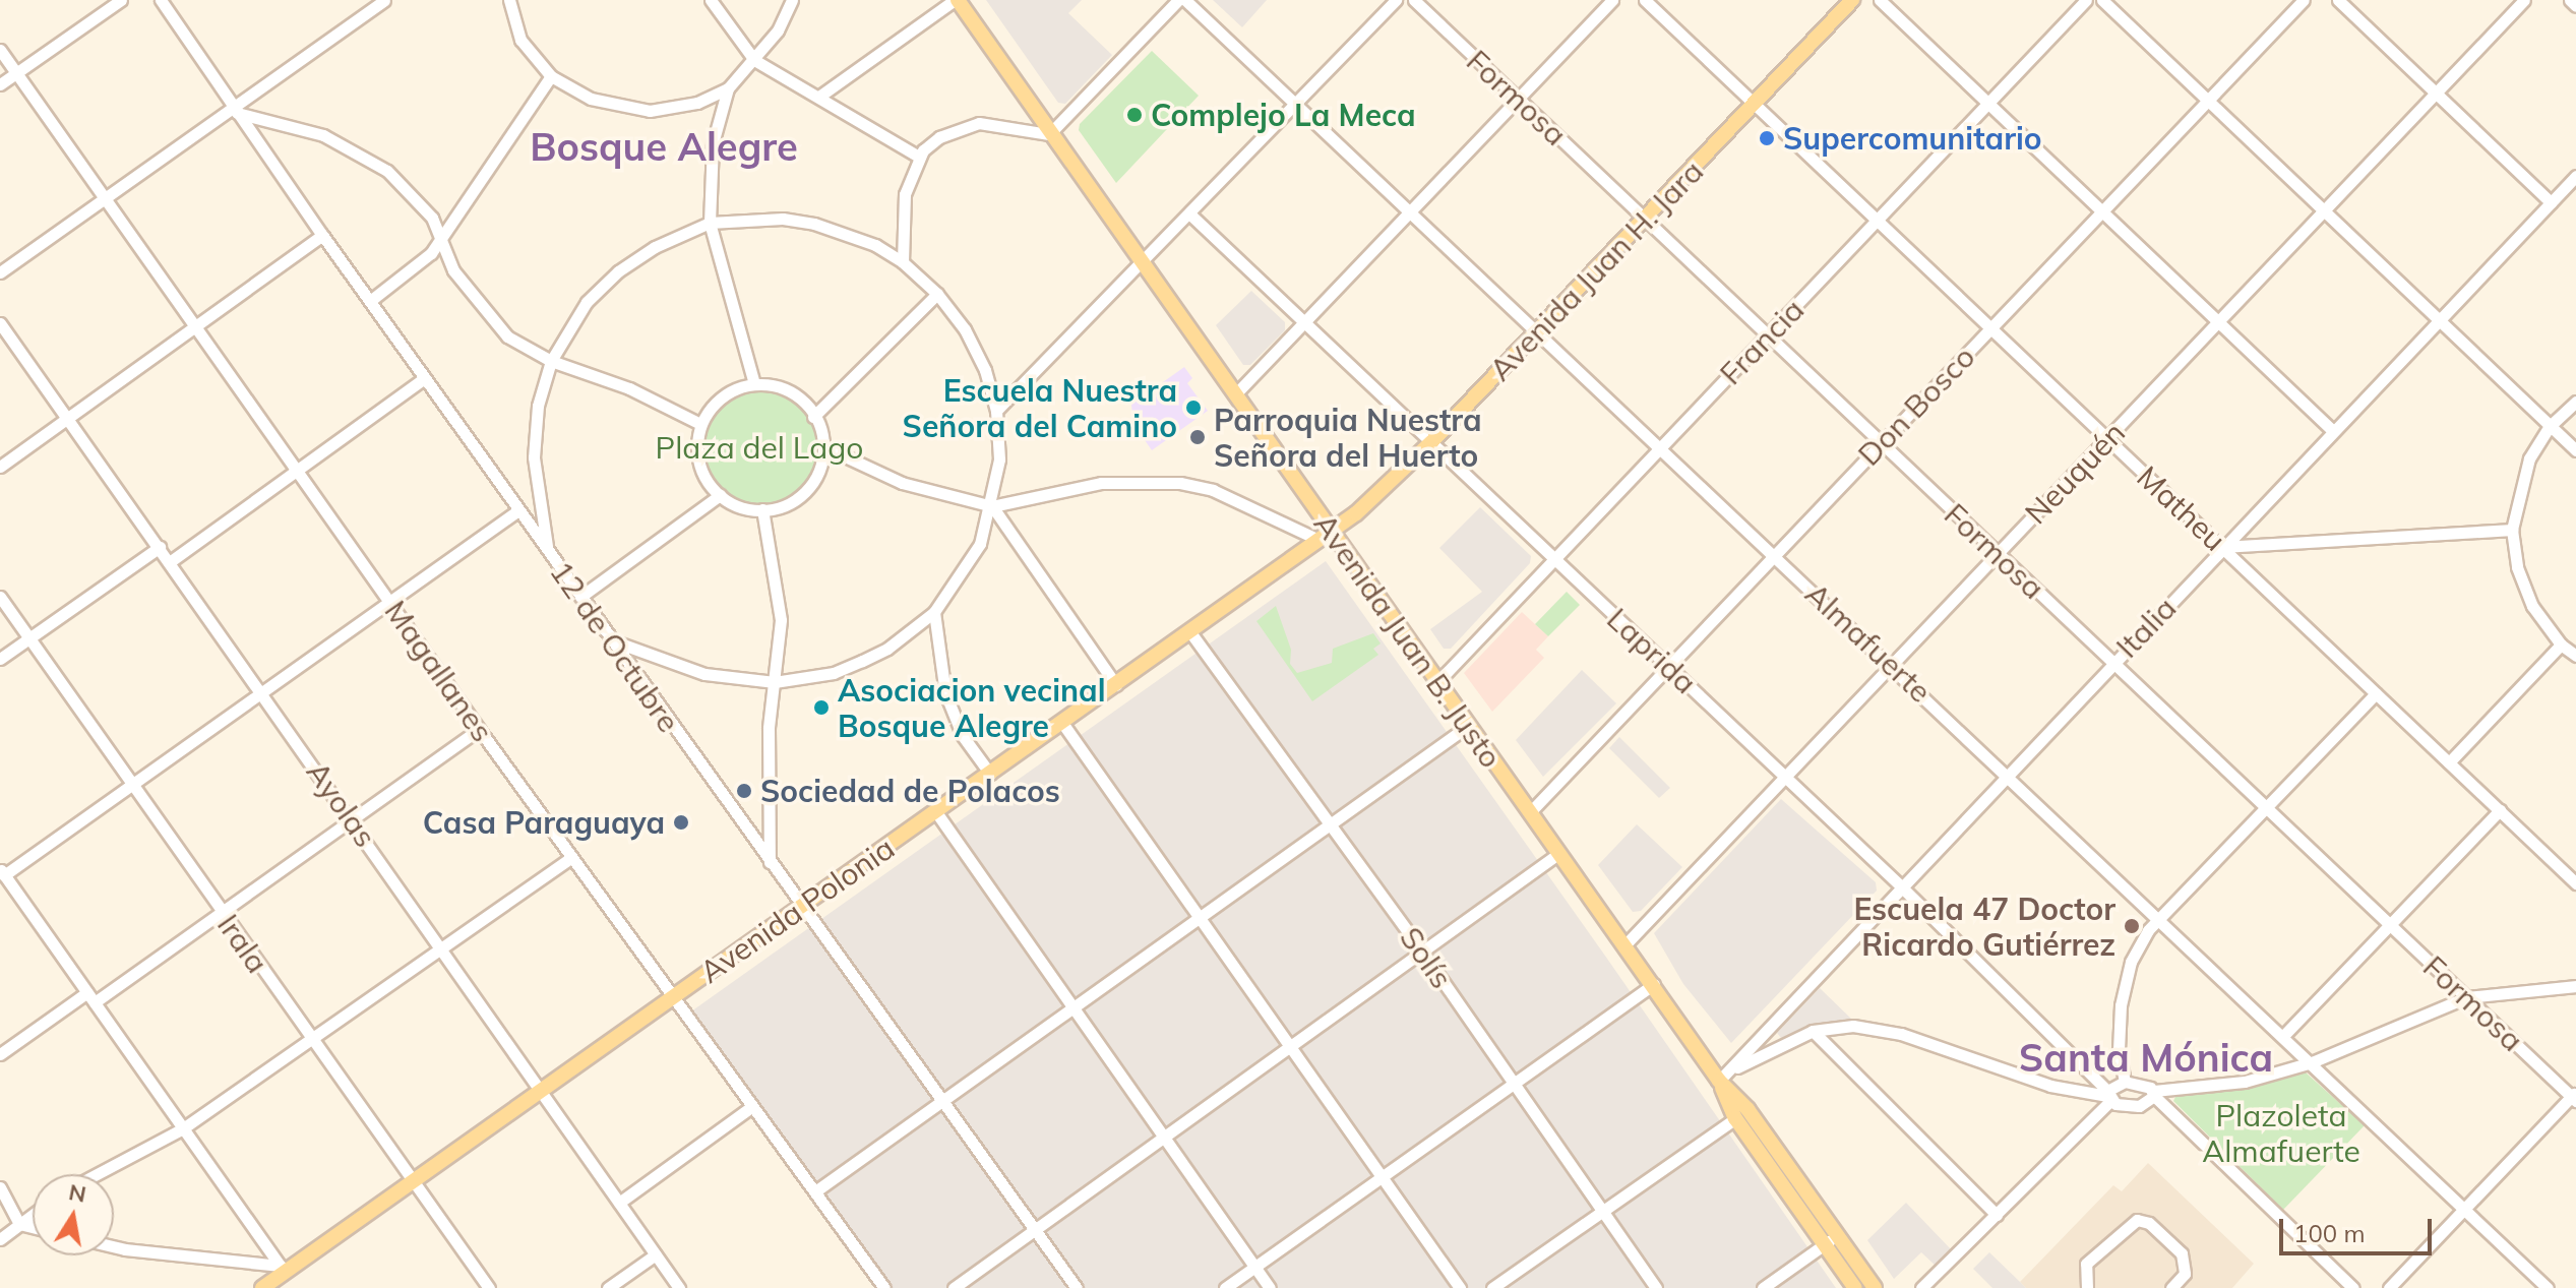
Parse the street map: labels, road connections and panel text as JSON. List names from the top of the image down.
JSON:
{
  "streets": {
    "main road": ["Avenida Juan H. Jara", "Avenida Juan B. Justo", "Avenida Polonia"],
    "street": [
      "Formosa",
      "Francia",
      "Don Bosco",
      "Neuquén",
      "Matheu",
      "Italia",
      "Almafuerte",
      "12 de Octubre",
      "Laprida",
      "Magallanes",
      "Ayolas",
      "Irala",
      "Solís"
    ]
  },
  "crossings": [
    ["Formosa", "Avenida Juan H. Jara"],
    ["Formosa", "Francia"],
    ["Formosa", "Don Bosco"],
    ["Formosa", "Neuquén"],
    ["Formosa", "Italia"],
    ["Avenida Juan H. Jara", "Matheu"],
    ["Avenida Juan H. Jara", "Avenida Juan B. Justo"],
    ["Avenida Juan H. Jara", "Almafuerte"],
    ["Avenida Juan H. Jara", "Laprida"],
    ["Avenida Juan H. Jara", "Avenida Polonia"],
    ["Francia", "Matheu"],
    ["Francia", "Avenida Juan B. Justo"],
    ["Francia", "Almafuerte"],
    ["Francia", "Laprida"],
    ["Don Bosco", "Matheu"],
    ["Don Bosco", "Avenida Juan B. Justo"],
    ["Don Bosco", "Almafuerte"],
    ["Don Bosco", "Laprida"],
    ["Neuquén", "Matheu"],
    ["Neuquén", "Avenida Juan B. Justo"],
    ["Neuquén", "Almafuerte"],
    ["Neuquén", "Laprida"],
    ["Matheu", "Italia"],
    ["Italia", "Avenida Juan B. Justo"],
    ["Italia", "Almafuerte"],
    ["Italia", "Laprida"],
    ["Avenida Juan B. Justo", "Avenida Polonia"],
    ["12 de Octubre", "Avenida Polonia"],
    ["Magallanes", "Avenida Polonia"],
    ["Ayolas", "Avenida Polonia"],
    ["Avenida Polonia", "Irala"],
    ["Avenida Polonia", "Solís"]
  ],
  "districts": ["Bosque Alegre", "Santa Mónica"],
  "parks": ["Plaza del Lago", "Plazoleta Almafuerte"],
  "places": [
    "Complejo La Meca",
    "Supercomunitario",
    "Escuela Nuestra Señora del Camino",
    "Parroquia Nuestra Señora del Huerto",
    "Asociacion vecinal Bosque Alegre",
    "Sociedad de Polacos",
    "Casa Paraguaya",
    "Escuela 47 Doctor Ricardo Gutiérrez"
  ],
  "scale_bar": "100 m",
  "north": "top"
}
